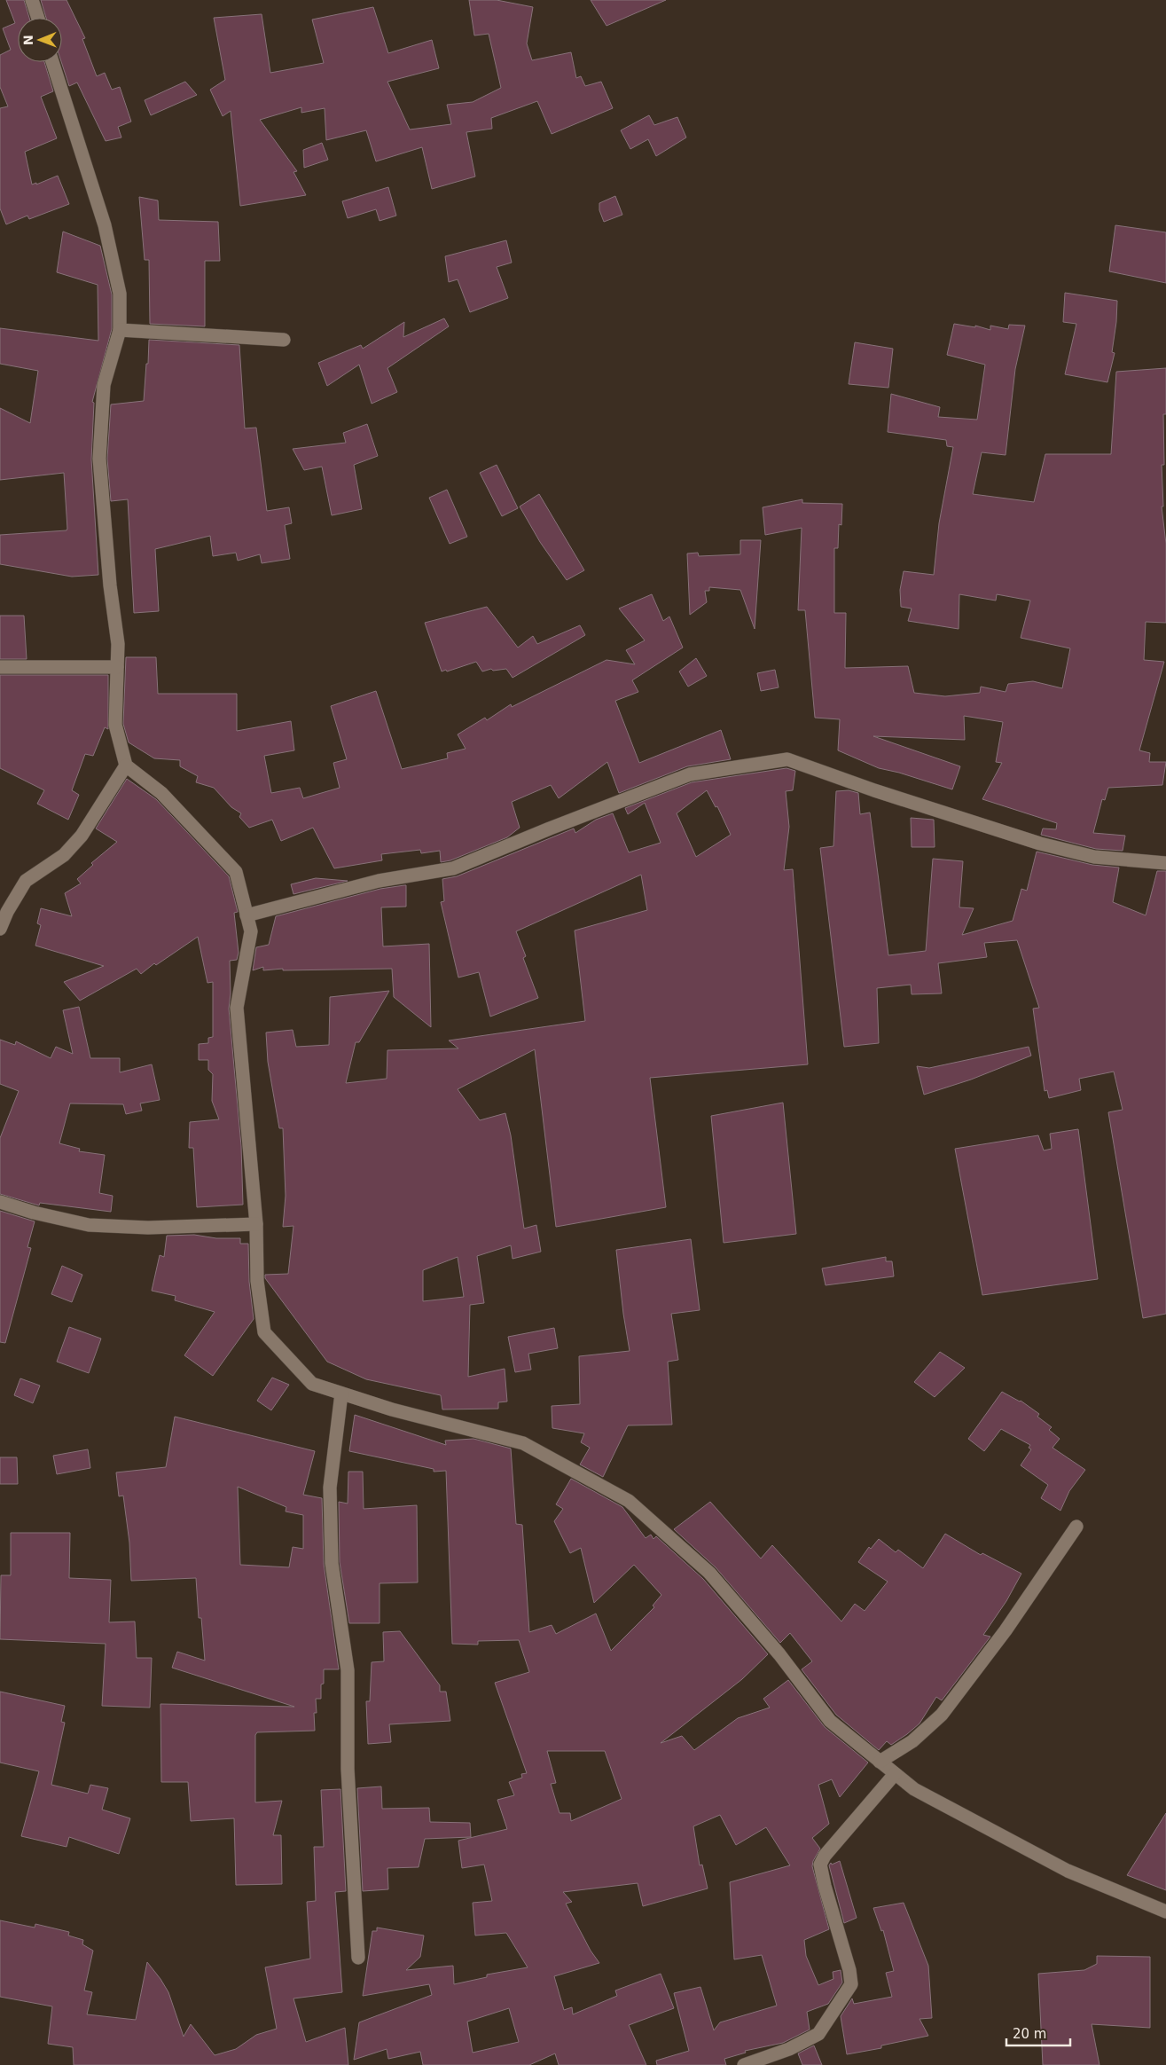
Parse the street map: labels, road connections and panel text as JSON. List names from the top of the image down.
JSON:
{
  "scale_bar": "20 m",
  "north": "left"
}
